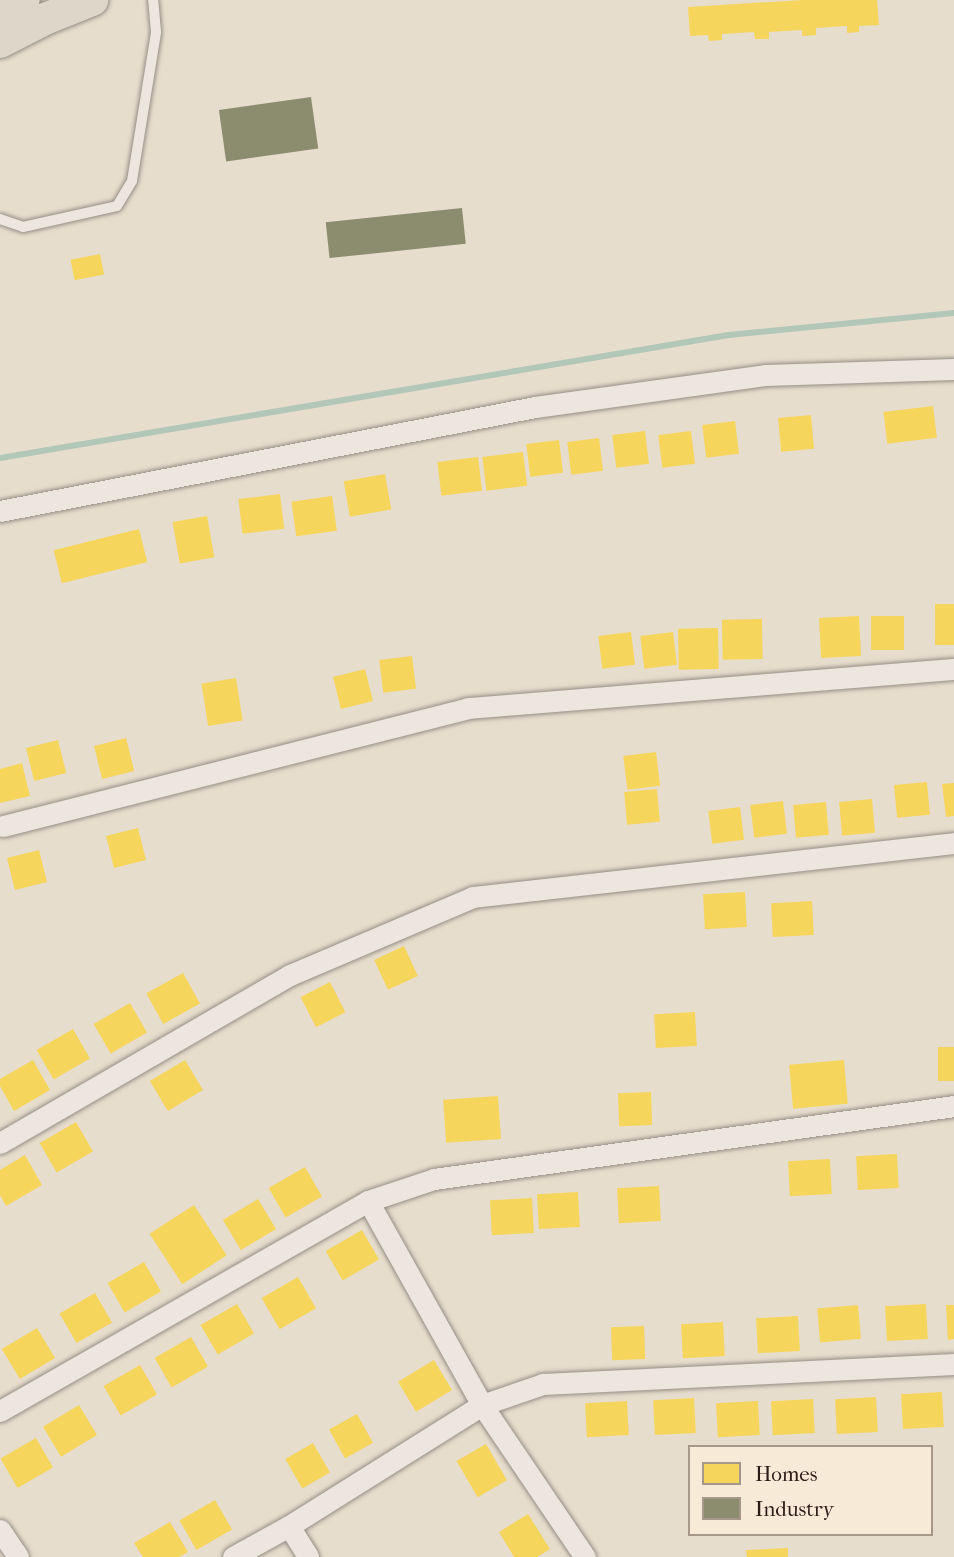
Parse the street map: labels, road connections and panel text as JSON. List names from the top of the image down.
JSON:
{
  "legend": ["Homes", "Industry"]
}
